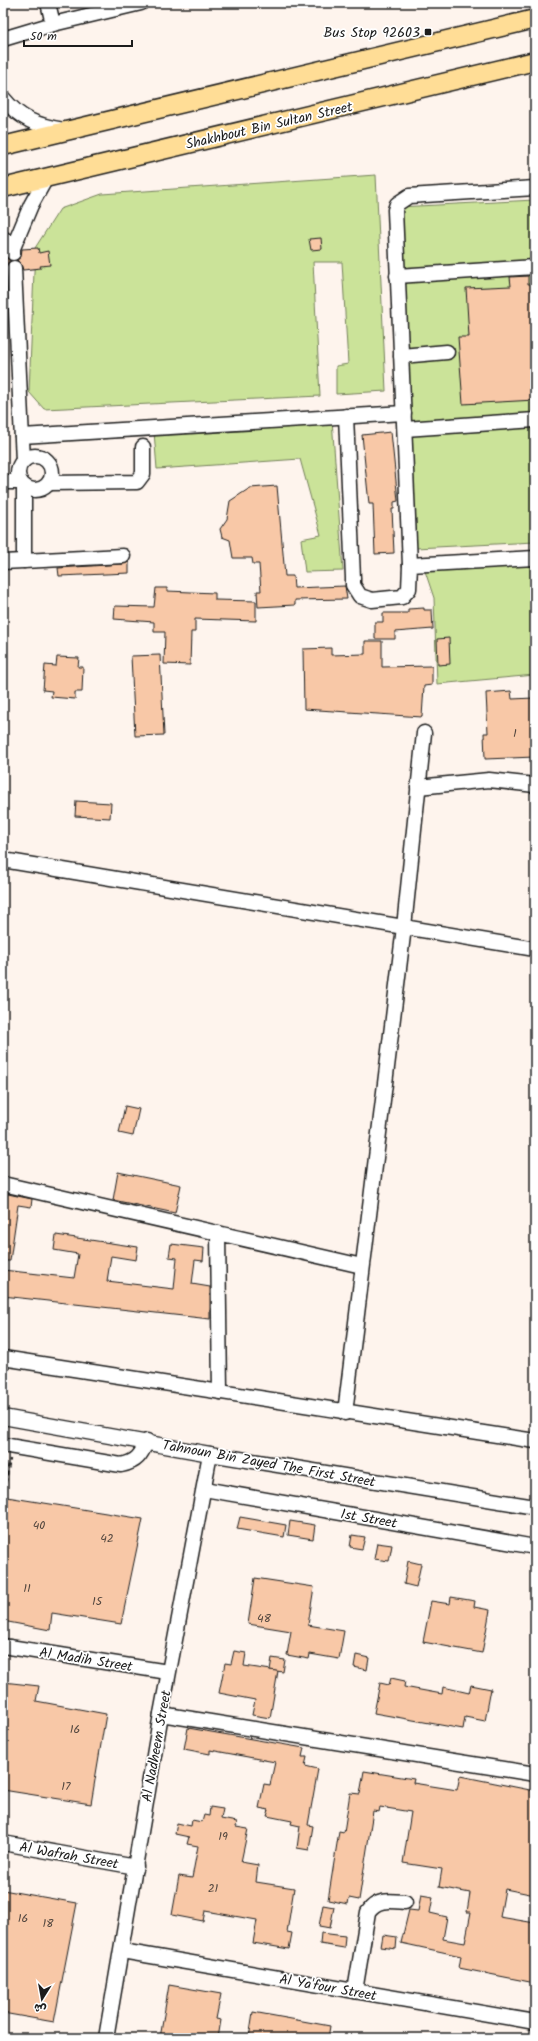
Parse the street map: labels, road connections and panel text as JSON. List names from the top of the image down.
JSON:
{
  "streets": {
    "main road": ["Shakhbout Bin Sultan Street"],
    "street": [
      "Tahnoun Bin Zayed The First Street",
      "1st Street",
      "Al Madih Street",
      "Al Nadheem Street",
      "Al Wafrah Street",
      "Al Ya'four Street"
    ]
  },
  "crossings": [
    ["Tahnoun Bin Zayed The First Street", "Al Nadheem Street"],
    ["1st Street", "Al Nadheem Street"],
    ["Al Madih Street", "Al Nadheem Street"],
    ["Al Nadheem Street", "Al Wafrah Street"],
    ["Al Nadheem Street", "Al Ya'four Street"]
  ],
  "places": {
    "transit": ["Bus Stop 92603"]
  },
  "house_numbers": [
    "1",
    "40",
    "42",
    "11",
    "15",
    "48",
    "16",
    "17",
    "19",
    "21",
    "16",
    "18"
  ],
  "scale_bar": "50 m",
  "north": "bottom"
}
